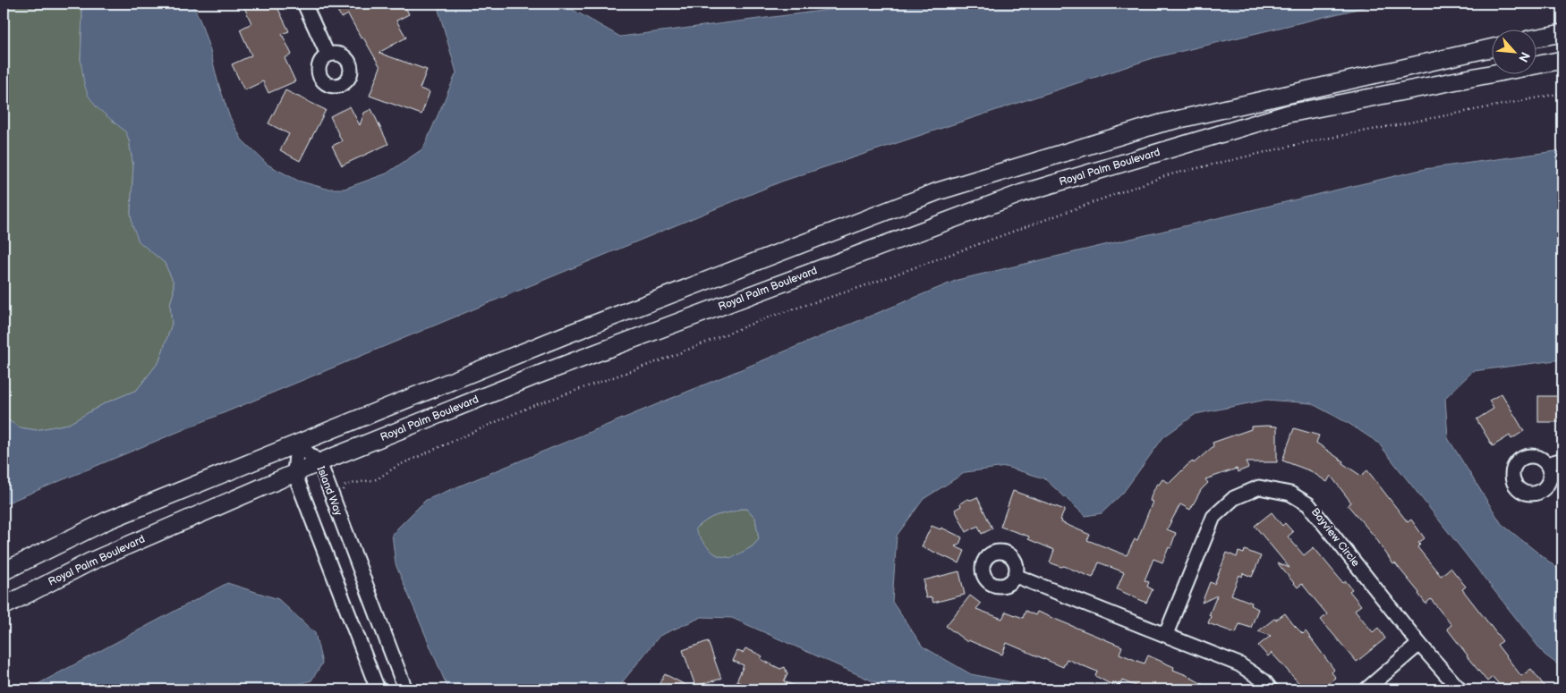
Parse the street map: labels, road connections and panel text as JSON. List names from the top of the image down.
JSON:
{
  "streets": {
    "main road": ["Royal Palm Boulevard"],
    "street": ["Island Way", "Bayview Circle"]
  },
  "crossings": [
    ["Royal Palm Boulevard", "Island Way"]
  ],
  "north": "bottom right"
}
